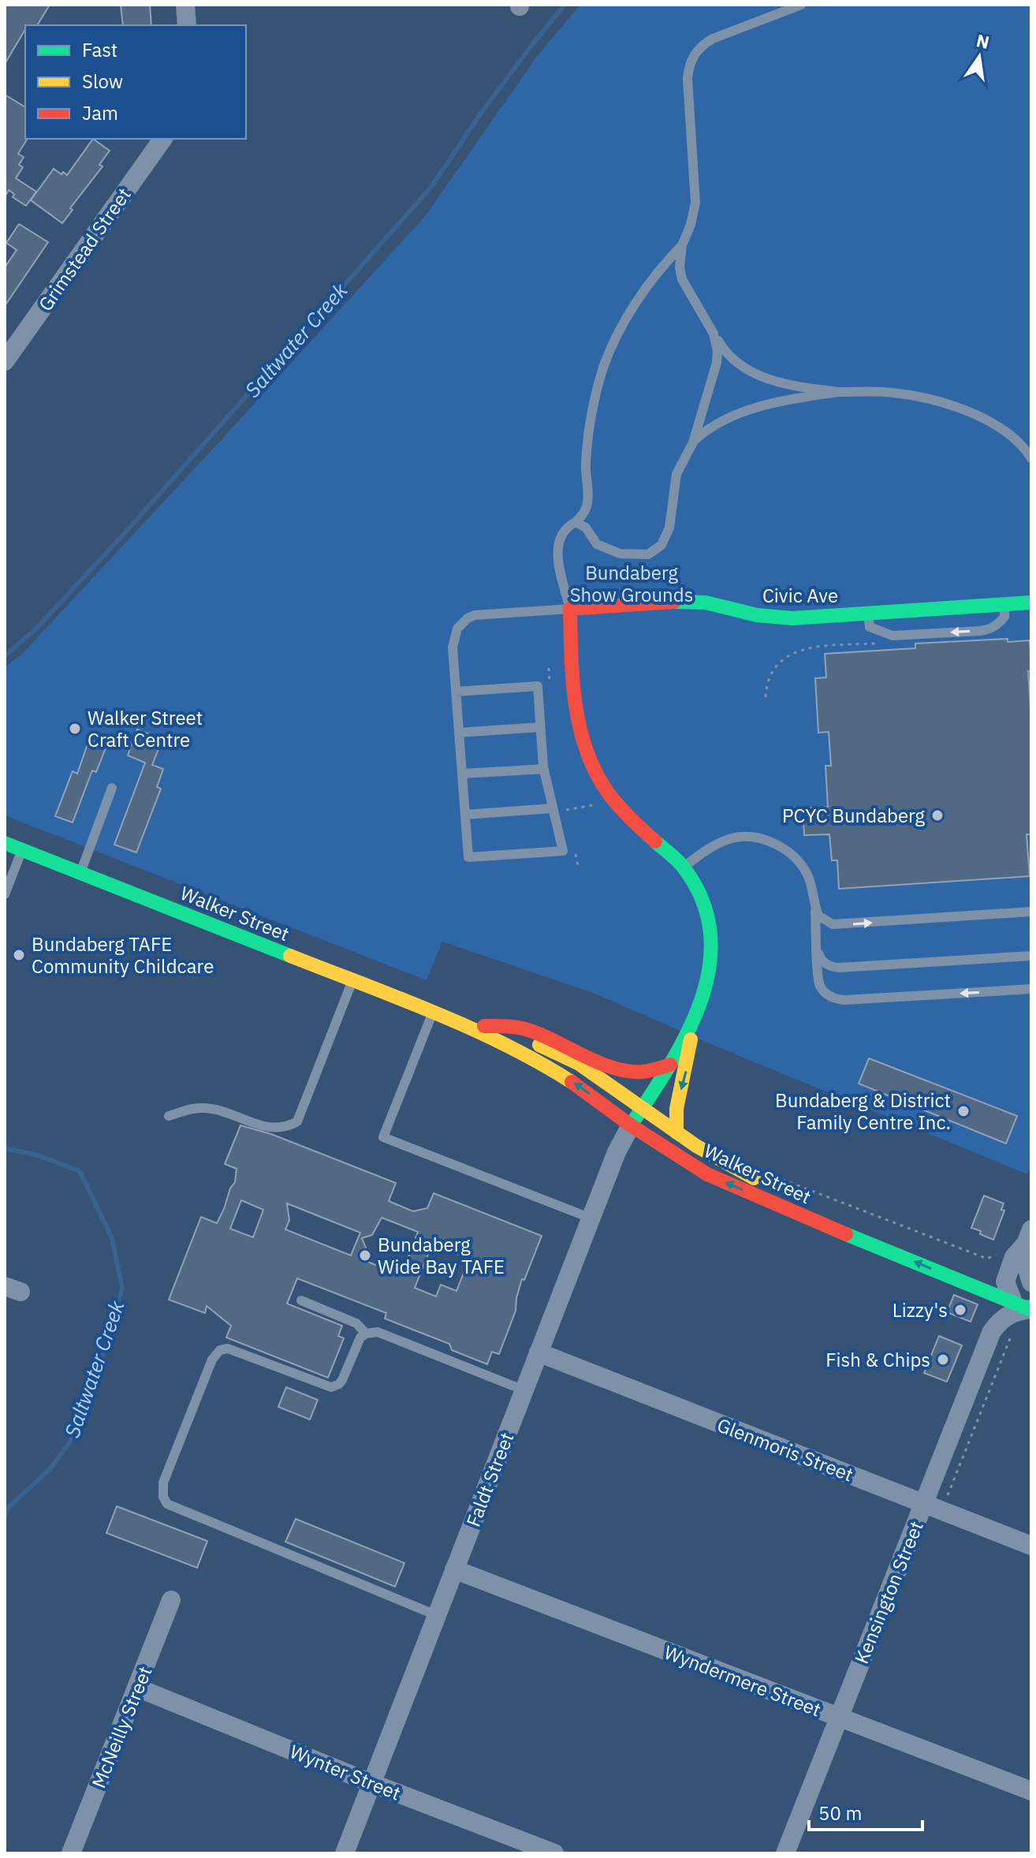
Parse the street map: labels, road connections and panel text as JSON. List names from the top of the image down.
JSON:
{
  "streets": {
    "main road": ["Civic Ave", "Walker Street"],
    "street": [
      "Grimstead Street",
      "Glenmoris Street",
      "Faldt Street",
      "Kensington Street",
      "Wyndermere Street",
      "McNeilly Street",
      "Wynter Street"
    ]
  },
  "crossings": [
    ["Walker Street", "Faldt Street"],
    ["Walker Street", "Kensington Street"],
    ["Glenmoris Street", "Faldt Street"],
    ["Glenmoris Street", "Kensington Street"],
    ["Faldt Street", "Wyndermere Street"],
    ["Faldt Street", "Wynter Street"],
    ["Kensington Street", "Wyndermere Street"],
    ["McNeilly Street", "Wynter Street"]
  ],
  "water": ["Saltwater Creek"],
  "parks": ["Bundaberg Show Grounds"],
  "places": [
    "Walker Street Craft Centre",
    "PCYC Bundaberg",
    "Bundaberg TAFE Community Childcare",
    "Bundaberg & District Family Centre Inc.",
    "Bundaberg Wide Bay TAFE",
    "Lizzy's",
    "Fish & Chips"
  ],
  "legend": ["Fast", "Slow", "Jam"],
  "scale_bar": "50 m",
  "north": "top"
}
